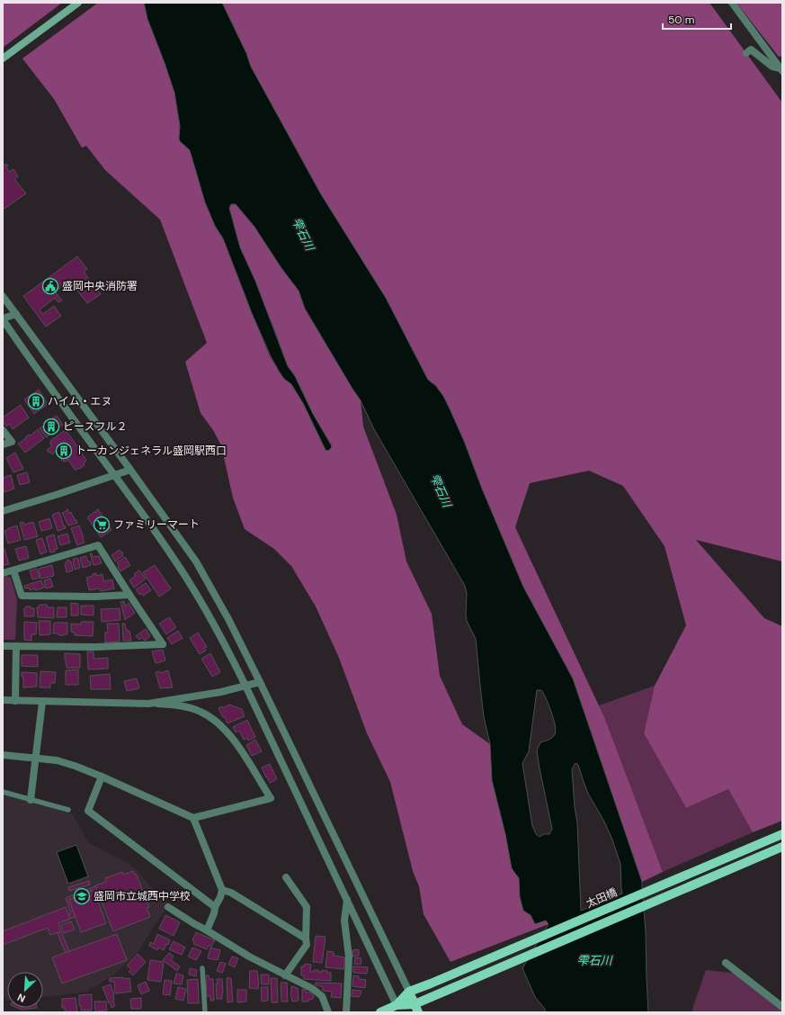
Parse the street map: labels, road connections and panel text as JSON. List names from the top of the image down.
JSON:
{
  "streets": {
    "main road": ["太田橋"]
  },
  "water": ["雫石川"],
  "places": {
    "public building": ["盛岡中央消防署"],
    "building": ["ハイム・エヌ", "ピースフル２", "トーカンジェネラル盛岡駅西口"],
    "supermarket": ["ファミリーマート"],
    "school or university": ["盛岡市立城西中学校"]
  },
  "scale_bar": "50 m",
  "north": "bottom left"
}
